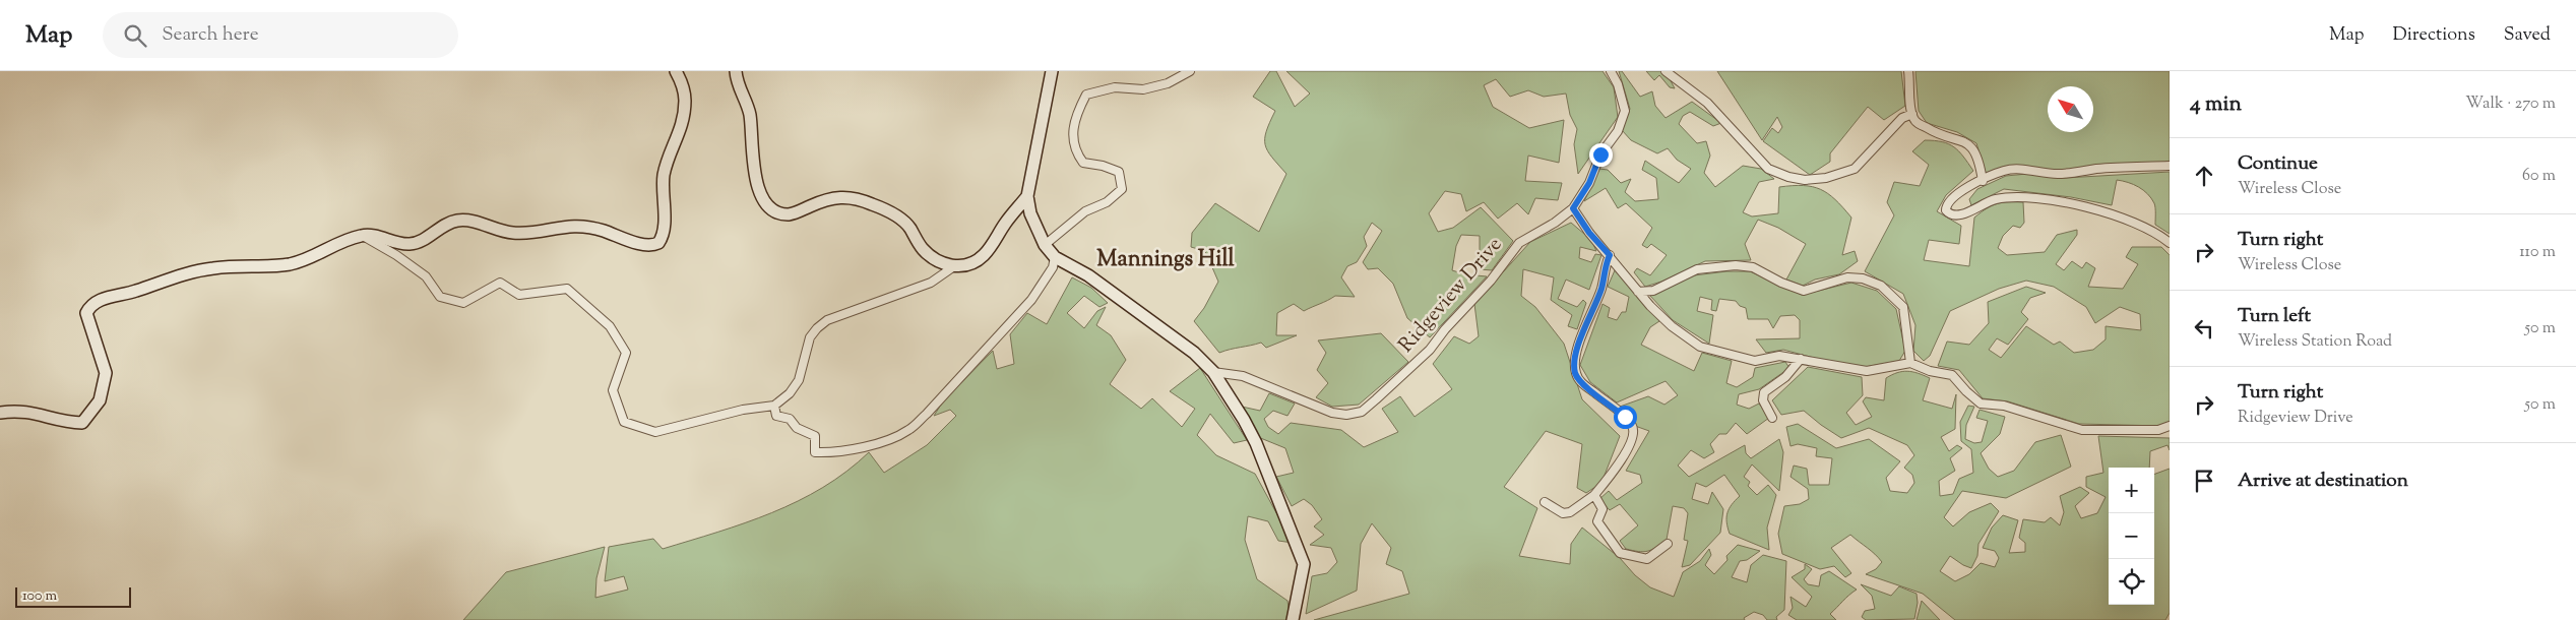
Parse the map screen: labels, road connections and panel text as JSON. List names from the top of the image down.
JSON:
{
  "streets": {
    "street": ["Ridgeview Drive"]
  },
  "districts": ["Mannings Hill"],
  "scale_bar": "100 m",
  "north": "top left",
  "page": {
    "header": "Map",
    "search": "Search here",
    "nav": ["Map", "Directions", "Saved"],
    "heading": ["4 min", "Walk · 270 m"],
    "list": [
      ["Continue", "Wireless Close", "60 m"],
      ["Turn right", "Wireless Close", "110 m"],
      ["Turn left", "Wireless Station Road", "50 m"],
      ["Turn right", "Ridgeview Drive", "50 m"],
      "Arrive at destination"
    ],
    "map_buttons": ["+", "−"],
    "scale": "100 m"
  }
}
